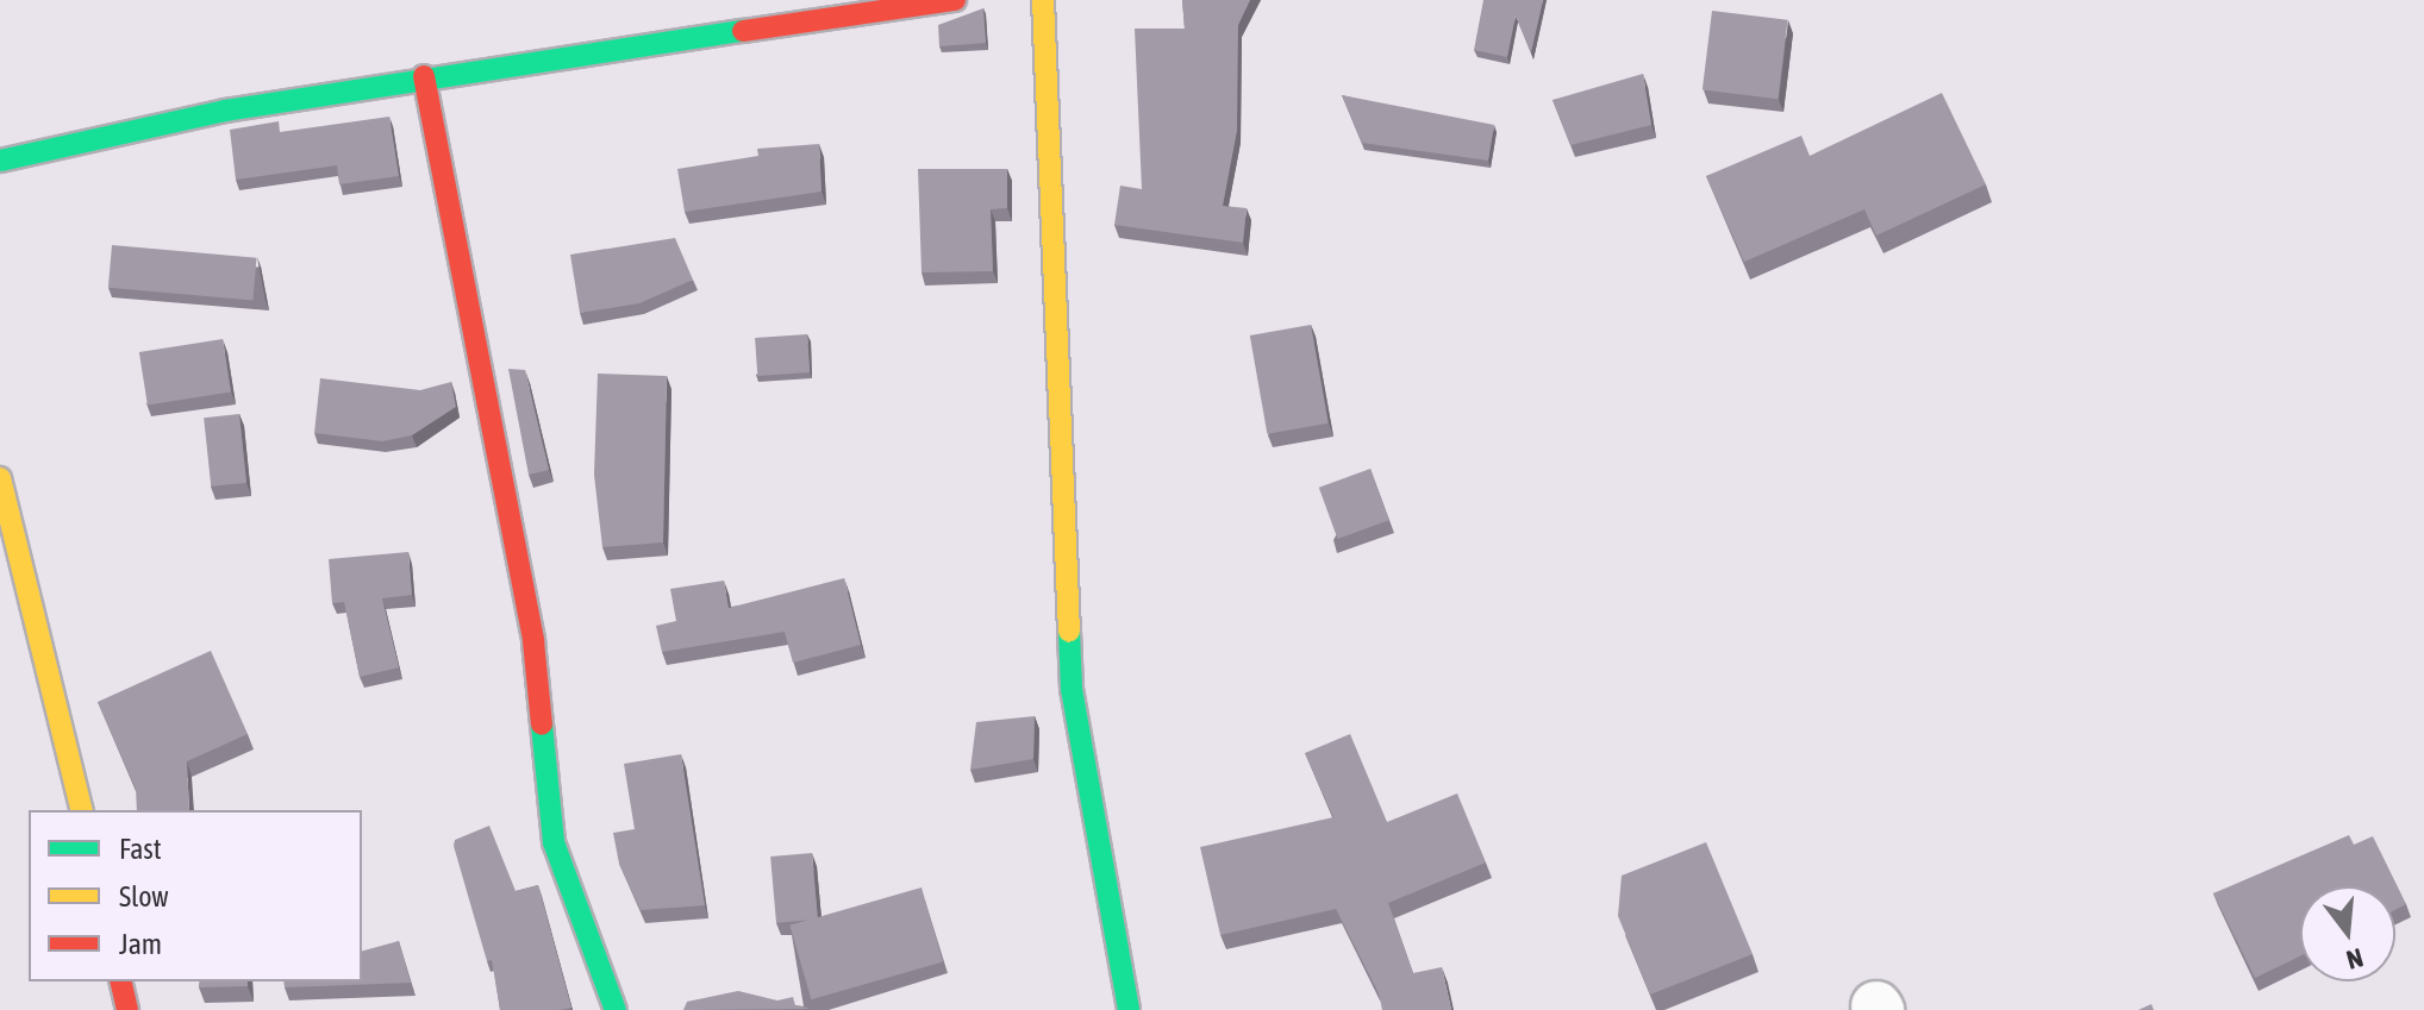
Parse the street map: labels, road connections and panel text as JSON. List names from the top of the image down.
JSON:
{
  "legend": ["Fast", "Slow", "Jam"],
  "north": "bottom"
}
